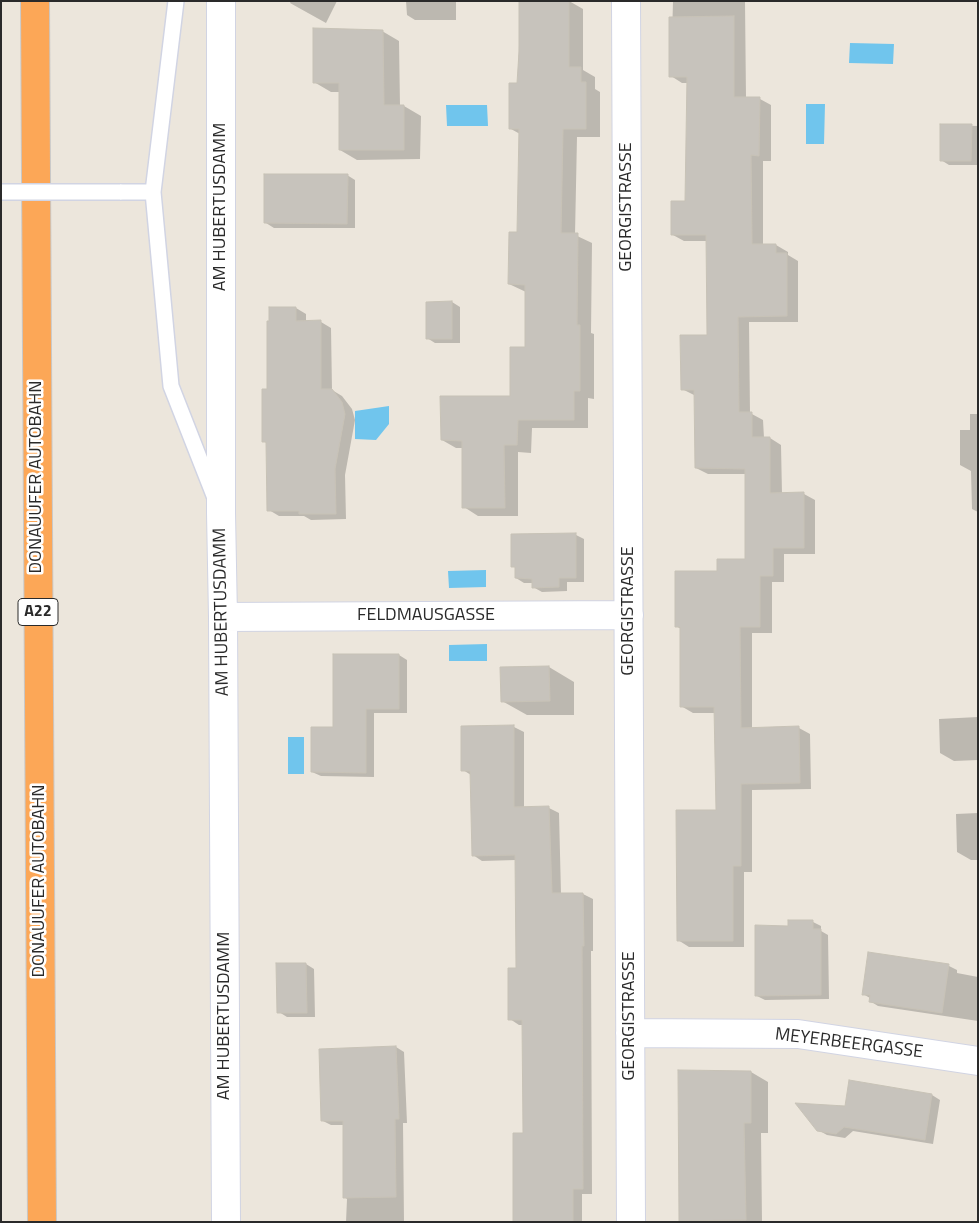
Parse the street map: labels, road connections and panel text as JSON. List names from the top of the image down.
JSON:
{
  "streets": {
    "highway": ["DONAUUFER AUTOBAHN", "A22"],
    "street": [
      "AM HUBERTUSDAMM",
      "GEORGISTRASSE",
      "FELDMAUSGASSE",
      "MEYERBEERGASSE"
    ]
  },
  "crossings": [
    ["AM HUBERTUSDAMM", "FELDMAUSGASSE"],
    ["GEORGISTRASSE", "FELDMAUSGASSE"],
    ["GEORGISTRASSE", "MEYERBEERGASSE"]
  ]
}
